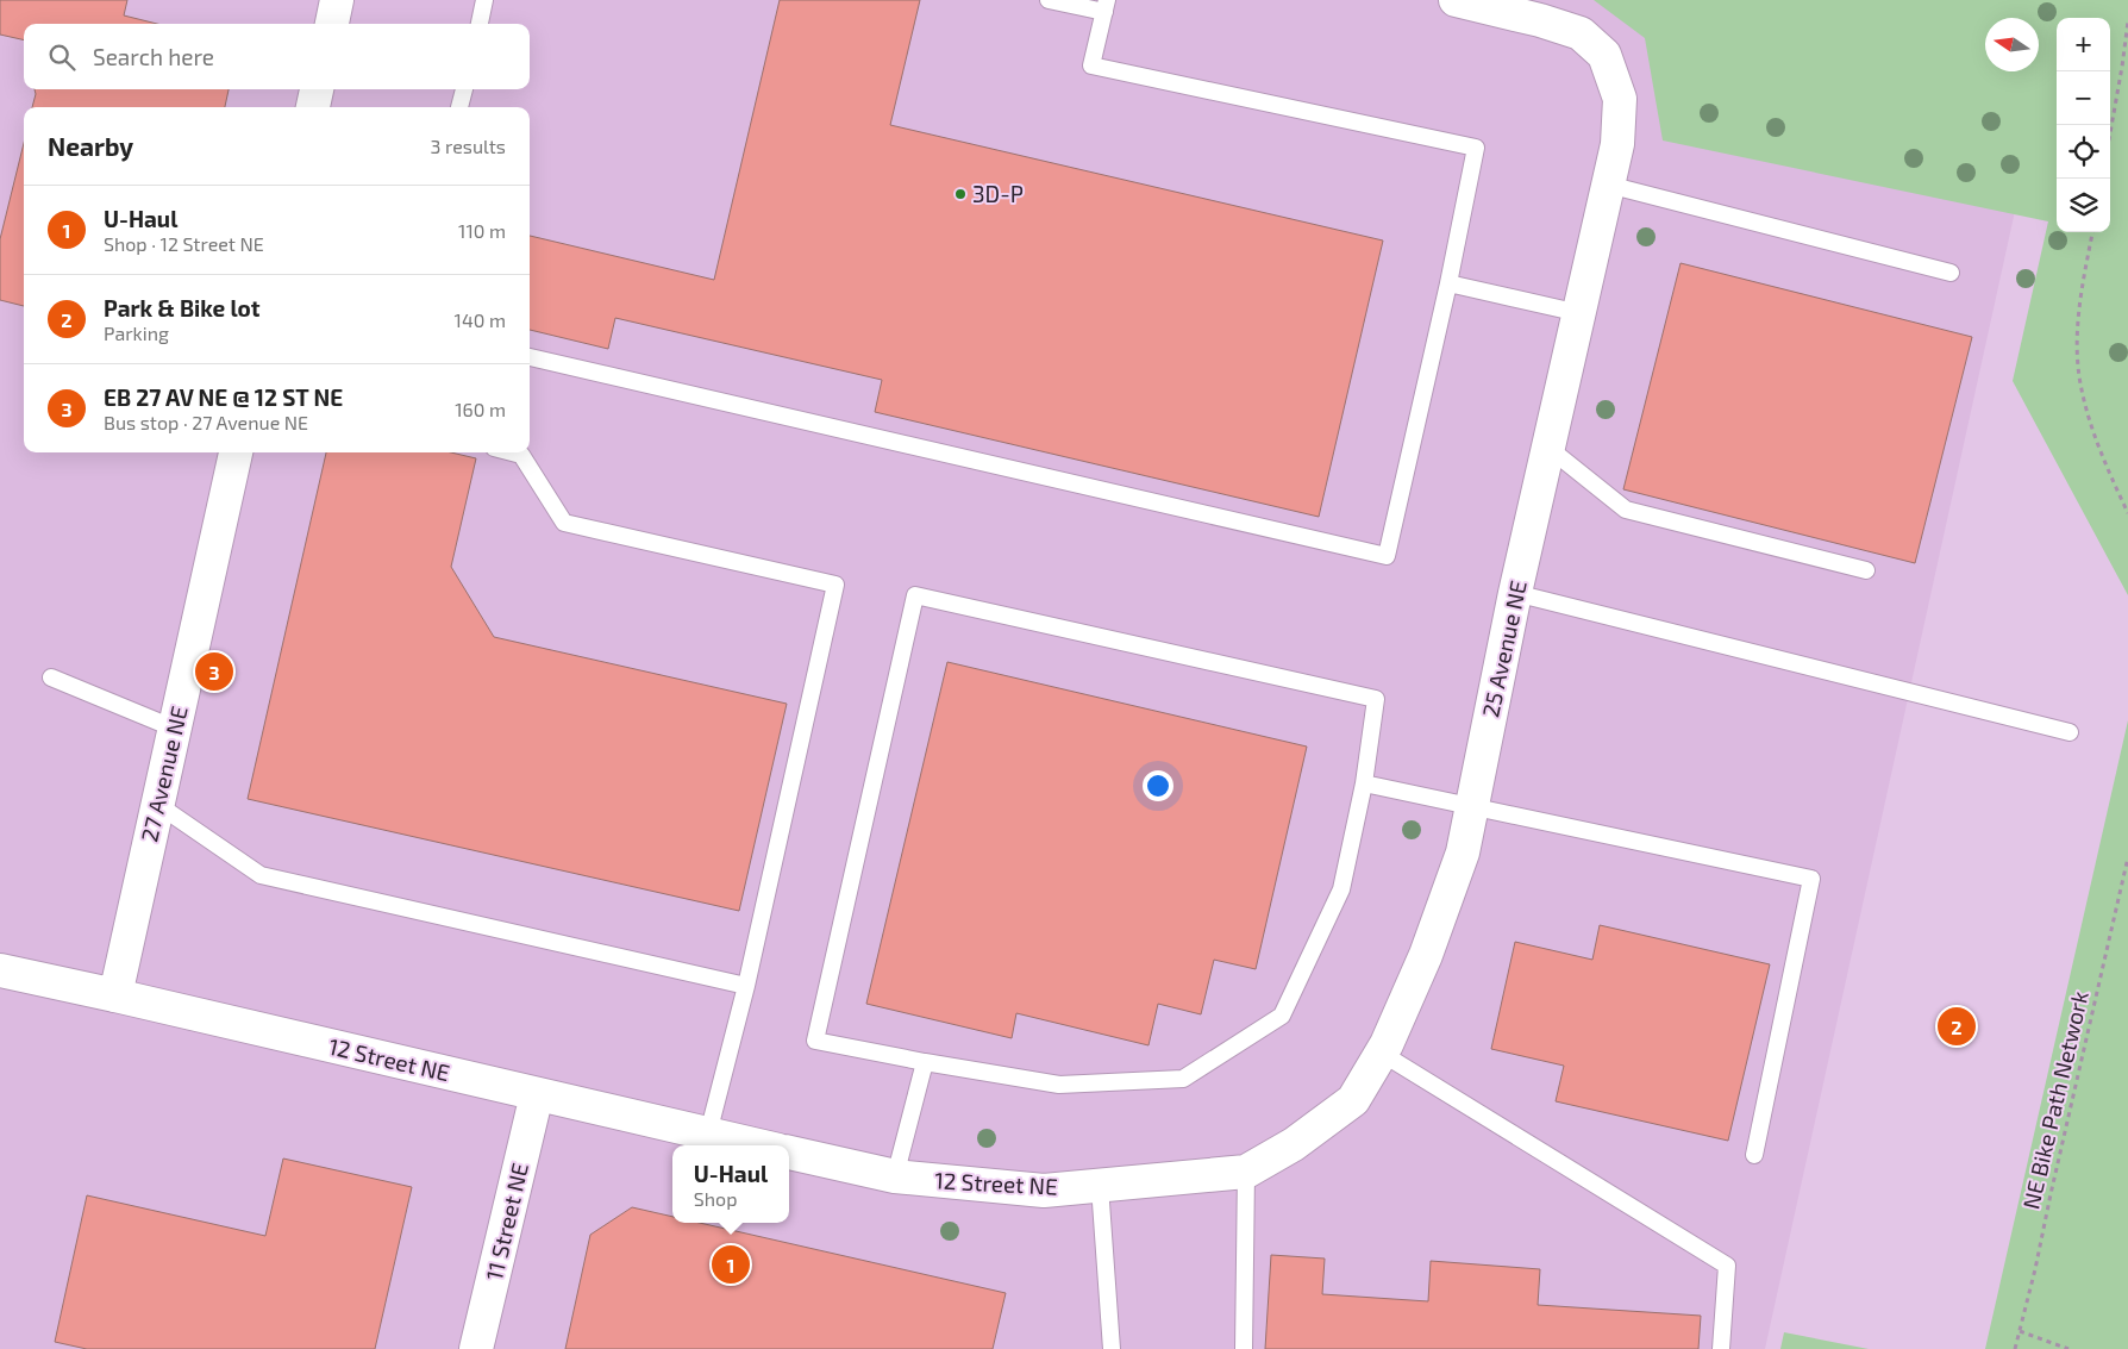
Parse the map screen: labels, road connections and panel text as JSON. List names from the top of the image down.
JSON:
{
  "streets": {
    "street": [
      "25 Avenue NE",
      "27 Avenue NE",
      "12 Street NE",
      "11 Street NE"
    ],
    "path": ["NE Bike Path Network"]
  },
  "crossings": [
    ["25 Avenue NE", "12 Street NE"],
    ["27 Avenue NE", "12 Street NE"],
    ["12 Street NE", "11 Street NE"]
  ],
  "places": ["3D-P"],
  "north": "left",
  "page": {
    "map_buttons": ["+", "−"],
    "search": "Search here",
    "heading": ["Nearby", "3 results"],
    "list": [
      {
        "mark": "1",
        "name": "U-Haul",
        "note": "Shop · 12 Street NE",
        "value": "110 m"
      },
      {
        "mark": "2",
        "name": "Park & Bike lot",
        "note": "Parking",
        "value": "140 m"
      },
      {
        "mark": "3",
        "name": "EB 27 AV NE @ 12 ST NE",
        "note": "Bus stop · 27 Avenue NE",
        "value": "160 m"
      }
    ],
    "pins": ["3", "2", "1"],
    "popup": ["U-Haul", "Shop"]
  }
}
